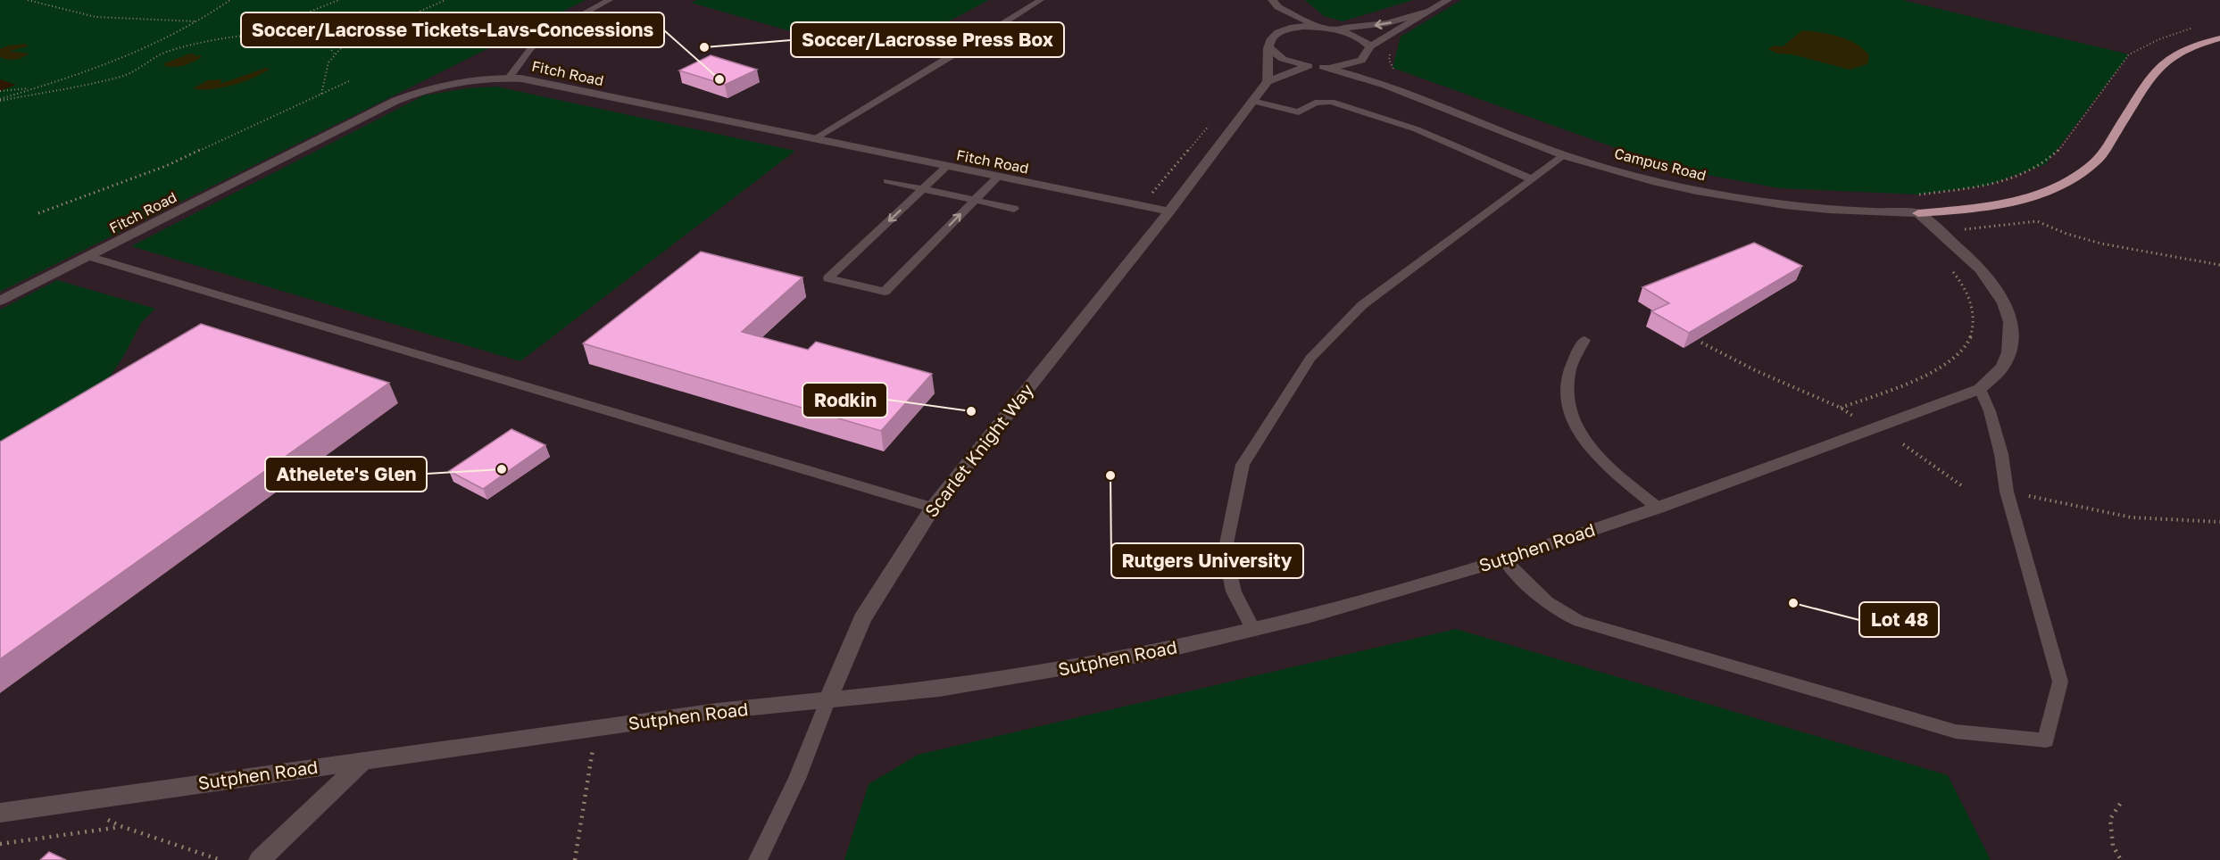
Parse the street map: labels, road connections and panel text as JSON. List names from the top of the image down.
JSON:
{
  "streets": {
    "street": [
      "Fitch Road",
      "Campus Road",
      "Scarlet Knight Way",
      "Sutphen Road"
    ]
  },
  "crossings": [
    ["Fitch Road", "Scarlet Knight Way"],
    ["Campus Road", "Sutphen Road"],
    ["Scarlet Knight Way", "Sutphen Road"]
  ],
  "places": [
    "Soccer/Lacrosse Press Box",
    "Soccer/Lacrosse Tickets-Lavs-Concessions",
    "Rodkin",
    "Athelete's Glen",
    "Rutgers University",
    "Lot 48"
  ]
}
